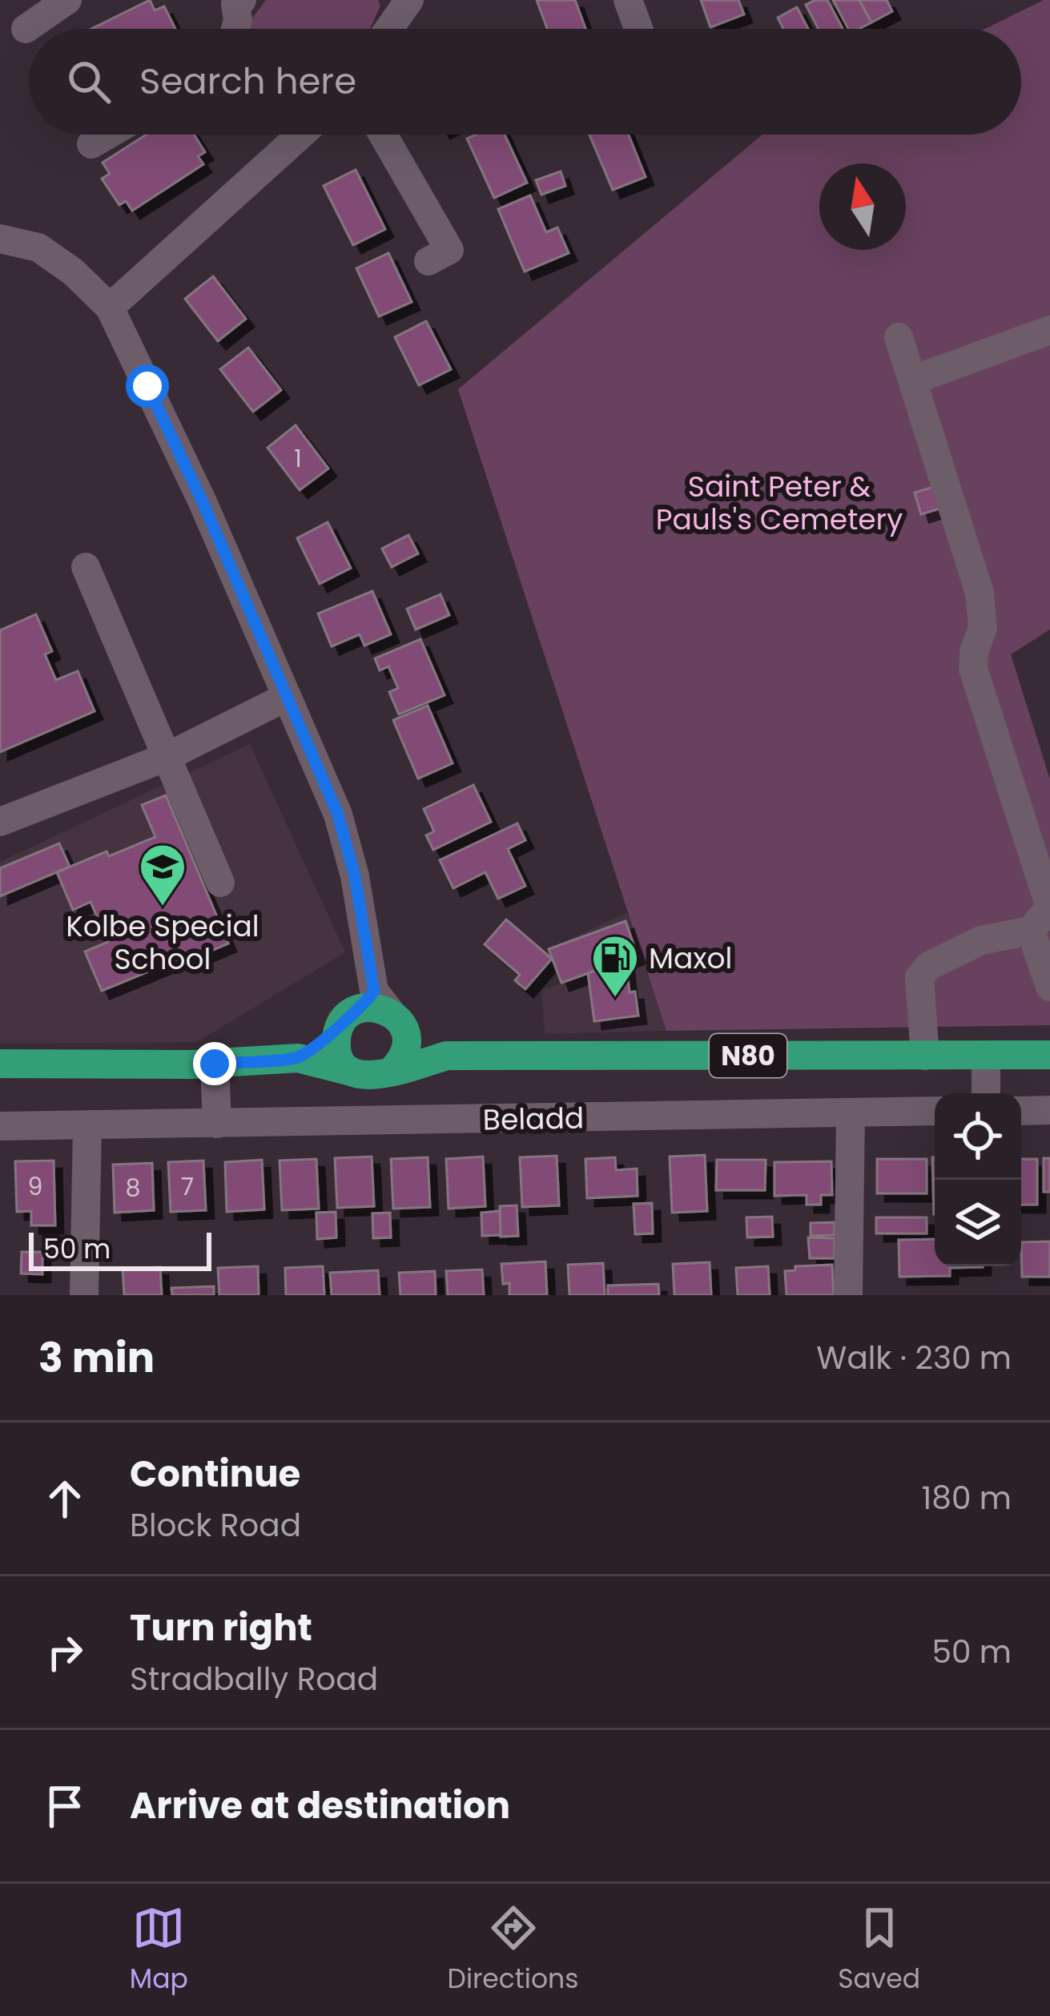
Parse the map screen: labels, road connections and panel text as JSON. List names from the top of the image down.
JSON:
{
  "streets": {
    "main road": ["N80"],
    "street": ["Beladd"]
  },
  "parks": ["Saint Peter & Pauls's Cemetery"],
  "places": {
    "school or university": ["Kolbe Special School"],
    "fuel station": ["Maxol"]
  },
  "house_numbers": [
    "1",
    "9",
    "7",
    "8"
  ],
  "scale_bar": "50 m",
  "north": "top",
  "page": {
    "search": "Search here",
    "scale": "50 m",
    "heading": ["3 min", "Walk · 230 m"],
    "list": [
      ["Continue", "Block Road", "180 m"],
      ["Turn right", "Stradbally Road", "50 m"],
      "Arrive at destination"
    ],
    "nav": ["Map", "Directions", "Saved"]
  }
}
